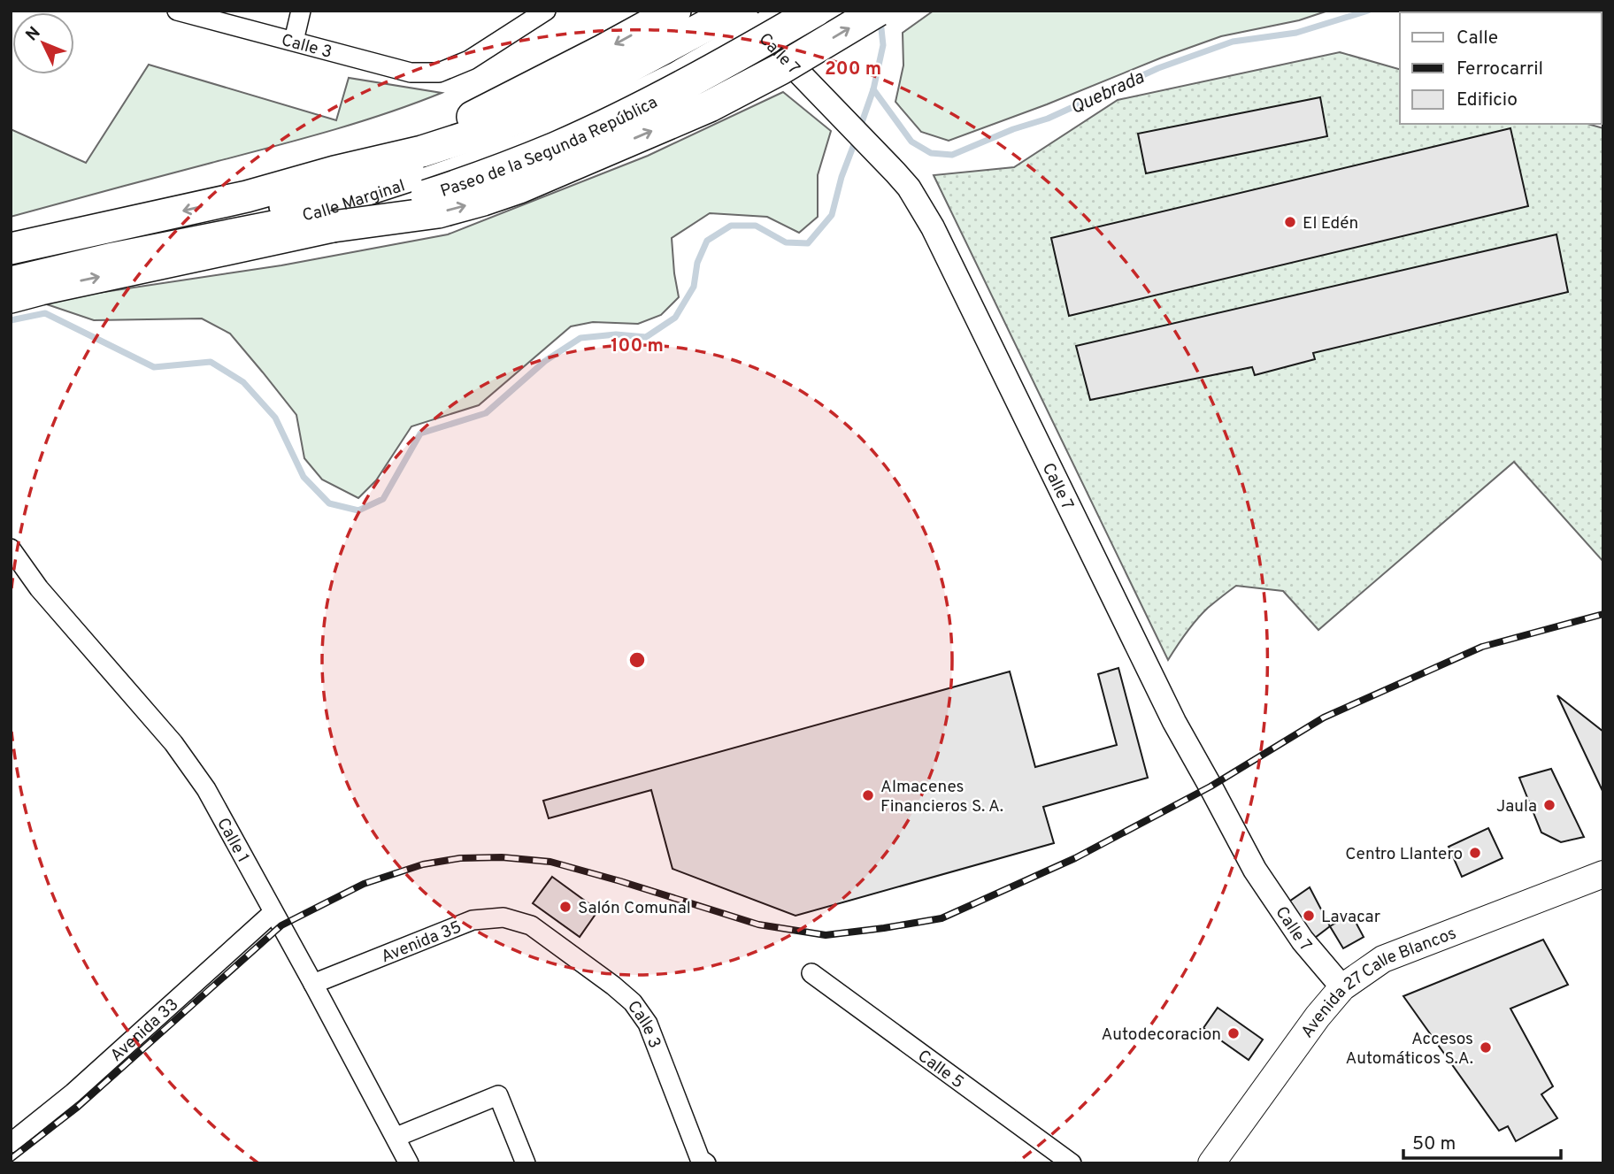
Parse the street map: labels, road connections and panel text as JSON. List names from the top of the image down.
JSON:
{
  "streets": {
    "highway": ["Paseo de la Segunda República"],
    "main road": ["Avenida 27 Calle Blancos"],
    "street": [
      "Calle 3",
      "Calle 7",
      "Calle Marginal",
      "Calle 1",
      "Avenida 35",
      "Avenida 33",
      "Calle 5"
    ]
  },
  "crossings": [
    ["Calle 3", "Avenida 35"],
    ["Calle 7", "Paseo de la Segunda República"],
    ["Calle 7", "Calle Marginal"],
    ["Calle 7", "Avenida 27 Calle Blancos"],
    ["Paseo de la Segunda República", "Calle Marginal"],
    ["Calle 1", "Avenida 35"],
    ["Calle 1", "Avenida 33"]
  ],
  "water": ["Quebrada"],
  "places": [
    "El Edén",
    "Almacenes Financieros S. A.",
    "Jaula",
    "Centro Llantero",
    "Salón Comunal",
    "Lavacar",
    "Autodecoracion",
    "Accesos Automáticos S.A."
  ],
  "legend": ["Calle", "Ferrocarril", "Edificio"],
  "scale_bar": "50 m",
  "north": "top left",
  "rings": ["200 m", "100 m"]
}
